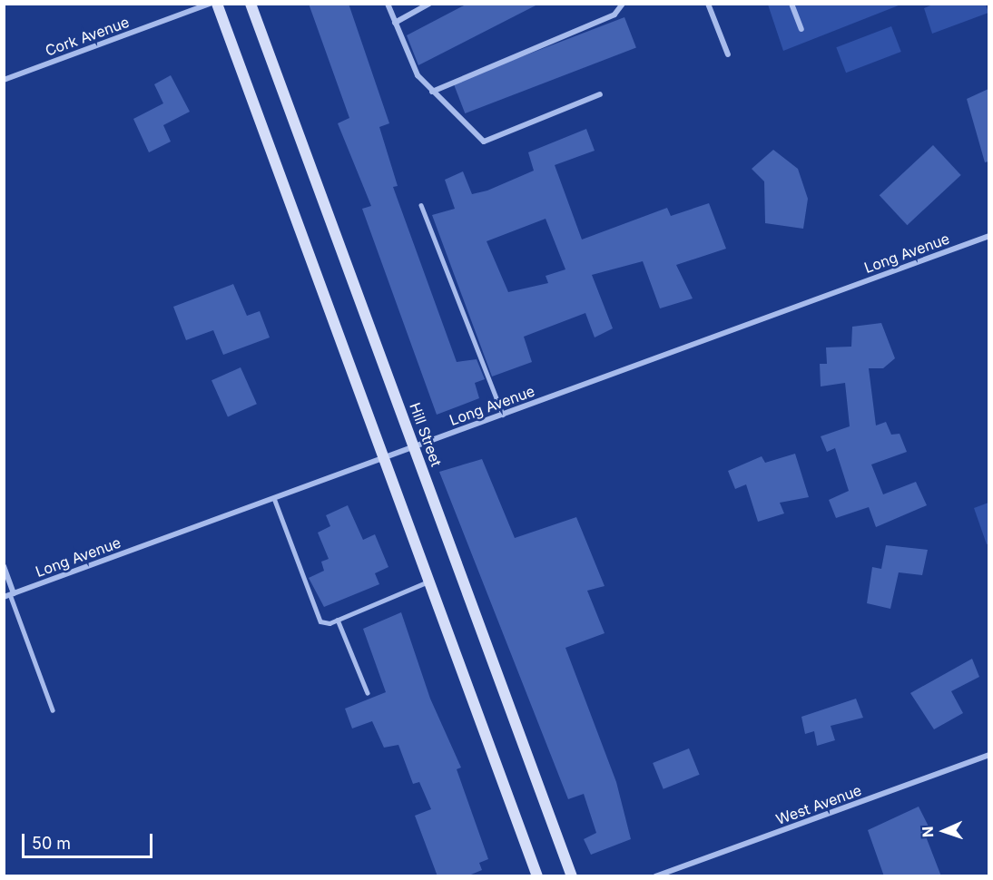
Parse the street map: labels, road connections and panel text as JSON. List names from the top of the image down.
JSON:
{
  "streets": {
    "main road": ["Hill Street"],
    "street": ["Cork Avenue", "Long Avenue", "West Avenue"]
  },
  "crossings": [
    ["Long Avenue", "Hill Street"]
  ],
  "scale_bar": "50 m",
  "north": "left"
}
